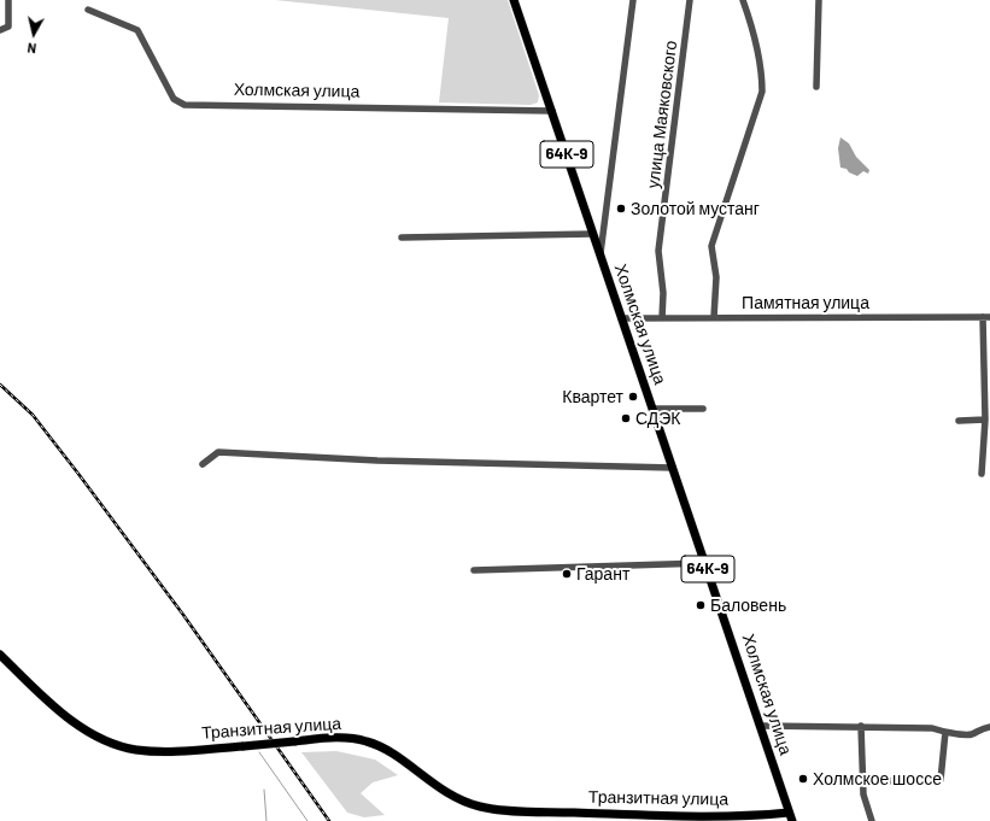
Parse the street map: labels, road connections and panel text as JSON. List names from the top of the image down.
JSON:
{
  "streets": {
    "main road": ["Холмская улица", "64К-9", "Транзитная улица"],
    "street": ["улица Маяковского", "Памятная улица"]
  },
  "crossings": [
    ["Холмская улица", "Памятная улица"],
    ["Холмская улица", "Транзитная улица"],
    ["улица Маяковского", "Памятная улица"]
  ],
  "places": [
    "Золотой мустанг",
    "Квартет",
    "СДЭК",
    "Гарант",
    "Баловень",
    "Холмское шоссе"
  ],
  "north": "bottom"
}
